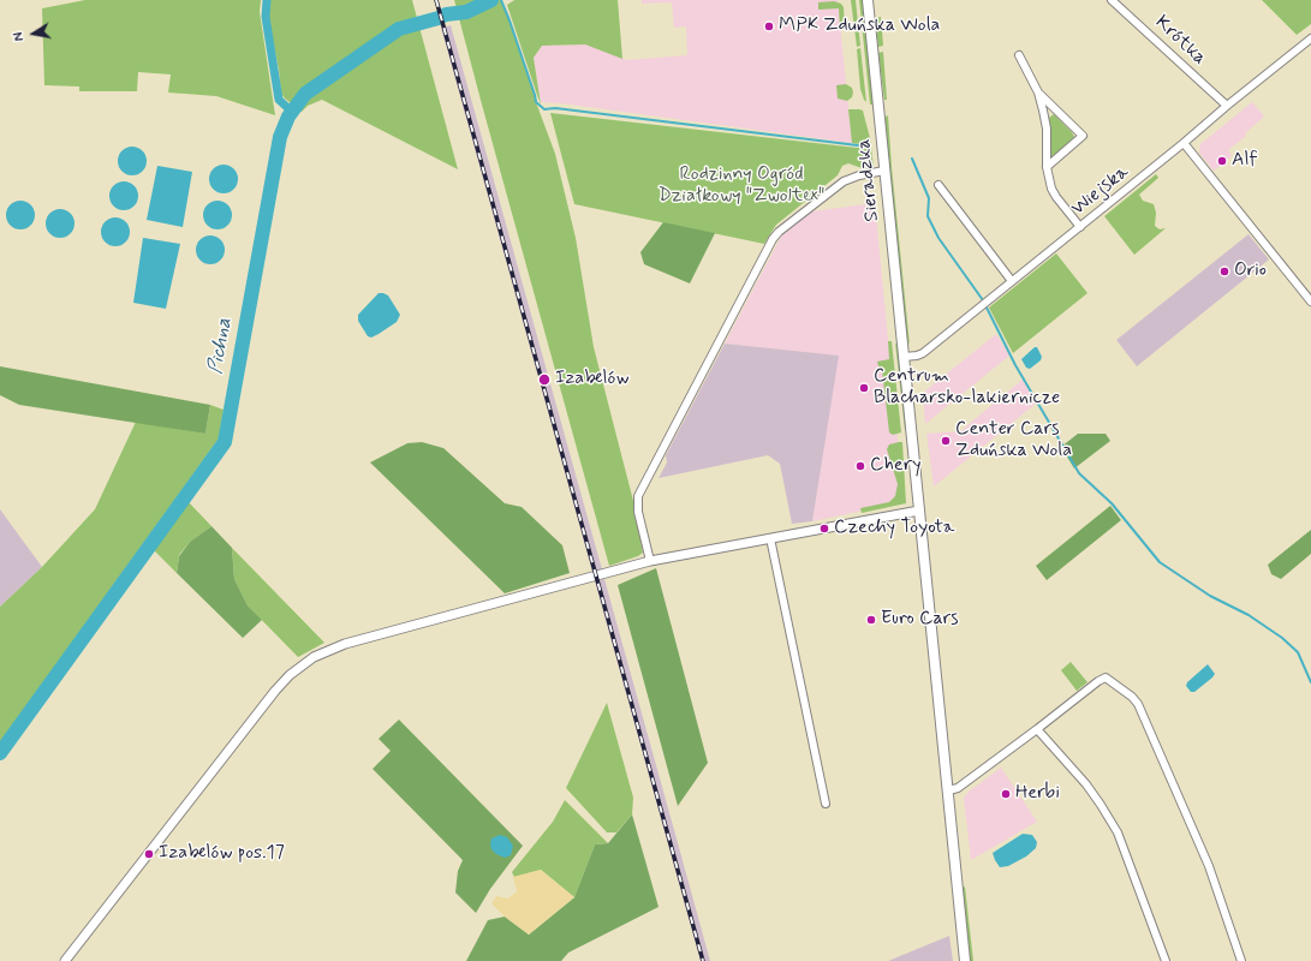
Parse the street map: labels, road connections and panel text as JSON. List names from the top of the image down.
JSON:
{
  "streets": {
    "main road": ["Sieradzka"],
    "street": ["Krótka", "Wiejska"]
  },
  "crossings": [
    ["Krótka", "Wiejska"],
    ["Sieradzka", "Wiejska"]
  ],
  "water": ["Pichna"],
  "parks": ["Rodzinny Ogród Działkowy \"Zwoltex\""],
  "places": [
    "MPK Zduńska Wola",
    "Alf",
    "Orio",
    "Izabelów",
    "Centrum Blacharsko-lakiernicze",
    "Center Cars Zduńska Wola",
    "Chery",
    "Czechy Toyota",
    "Euro Cars",
    "Herbi",
    "Izabelów pos.17"
  ],
  "north": "left"
}
